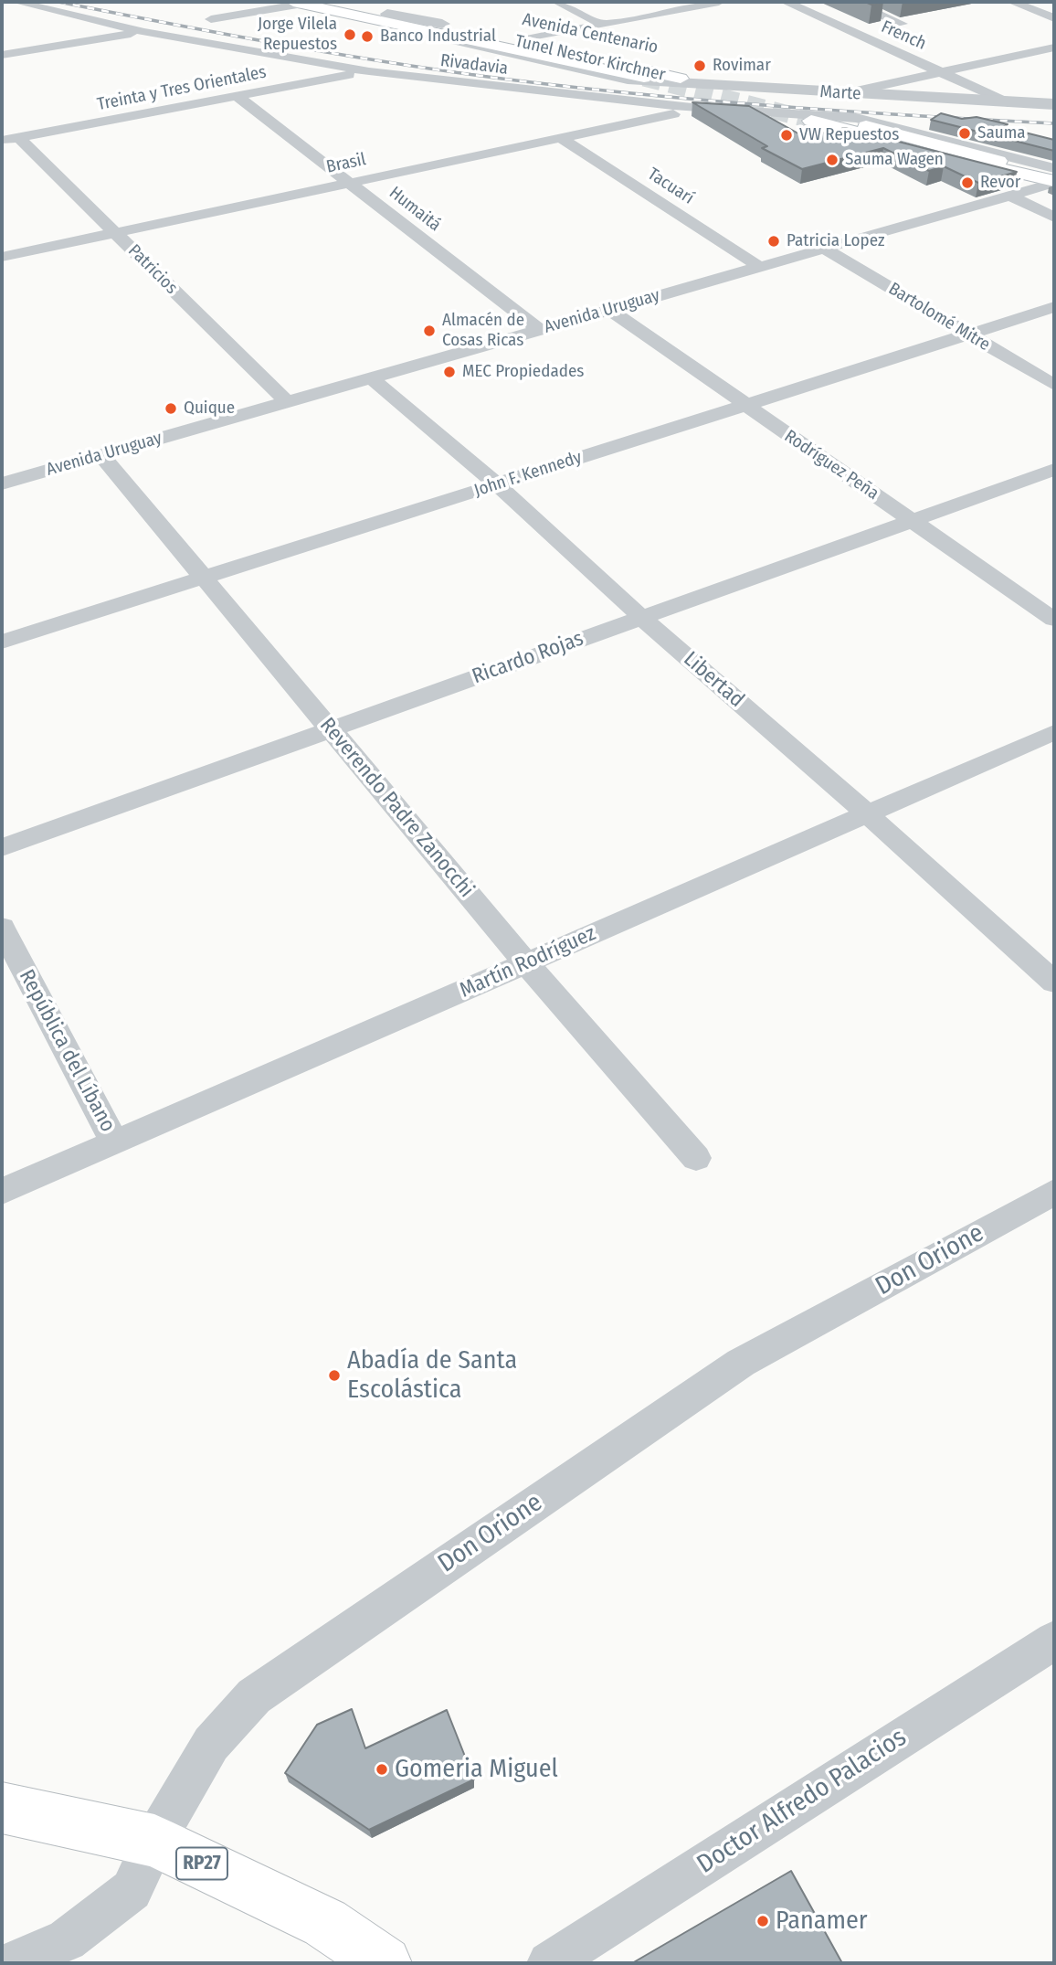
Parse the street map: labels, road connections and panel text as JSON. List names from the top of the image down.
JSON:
{
  "streets": {
    "main road": ["Avenida Centenario", "Tunel Nestor Kirchner", "RP27"],
    "street": [
      "French",
      "Rivadavia",
      "Treinta y Tres Orientales",
      "Marte",
      "Brasil",
      "Tacuarí",
      "Humaitá",
      "Patricios",
      "Avenida Uruguay",
      "Bartolomé Mitre",
      "Rodríguez Peña",
      "John F. Kennedy",
      "Ricardo Rojas",
      "Libertad",
      "Reverendo Padre Zanocchi",
      "Martín Rodríguez",
      "República del Líbano",
      "Don Orione",
      "Doctor Alfredo Palacios"
    ]
  },
  "crossings": [
    ["Avenida Centenario", "Tunel Nestor Kirchner"],
    ["Avenida Centenario", "Marte"],
    ["French", "Marte"],
    ["Tunel Nestor Kirchner", "Marte"],
    ["Rivadavia", "Treinta y Tres Orientales"],
    ["Rivadavia", "Brasil"],
    ["Treinta y Tres Orientales", "Humaitá"],
    ["Treinta y Tres Orientales", "Patricios"],
    ["Brasil", "Tacuarí"],
    ["Brasil", "Humaitá"],
    ["Brasil", "Patricios"],
    ["Tacuarí", "Avenida Uruguay"],
    ["Humaitá", "Avenida Uruguay"],
    ["Patricios", "Avenida Uruguay"],
    ["Avenida Uruguay", "Bartolomé Mitre"],
    ["Avenida Uruguay", "Rodríguez Peña"],
    ["Avenida Uruguay", "Libertad"],
    ["Avenida Uruguay", "Reverendo Padre Zanocchi"],
    ["Bartolomé Mitre", "John F. Kennedy"],
    ["Rodríguez Peña", "John F. Kennedy"],
    ["Rodríguez Peña", "Ricardo Rojas"],
    ["John F. Kennedy", "Libertad"],
    ["John F. Kennedy", "Reverendo Padre Zanocchi"],
    ["Ricardo Rojas", "Libertad"],
    ["Ricardo Rojas", "Reverendo Padre Zanocchi"],
    ["Libertad", "Martín Rodríguez"],
    ["Reverendo Padre Zanocchi", "Martín Rodríguez"],
    ["Martín Rodríguez", "República del Líbano"],
    ["Don Orione", "RP27"]
  ],
  "places": [
    "Jorge Vilela Repuestos",
    "Banco Industrial",
    "Rovimar",
    "Sauma",
    "VW Repuestos",
    "Sauma Wagen",
    "Revor",
    "Patricia Lopez",
    "Almacén de Cosas Ricas",
    "MEC Propiedades",
    "Quique",
    "Abadía de Santa Escolástica",
    "Gomeria Miguel",
    "Panamer"
  ]
}
